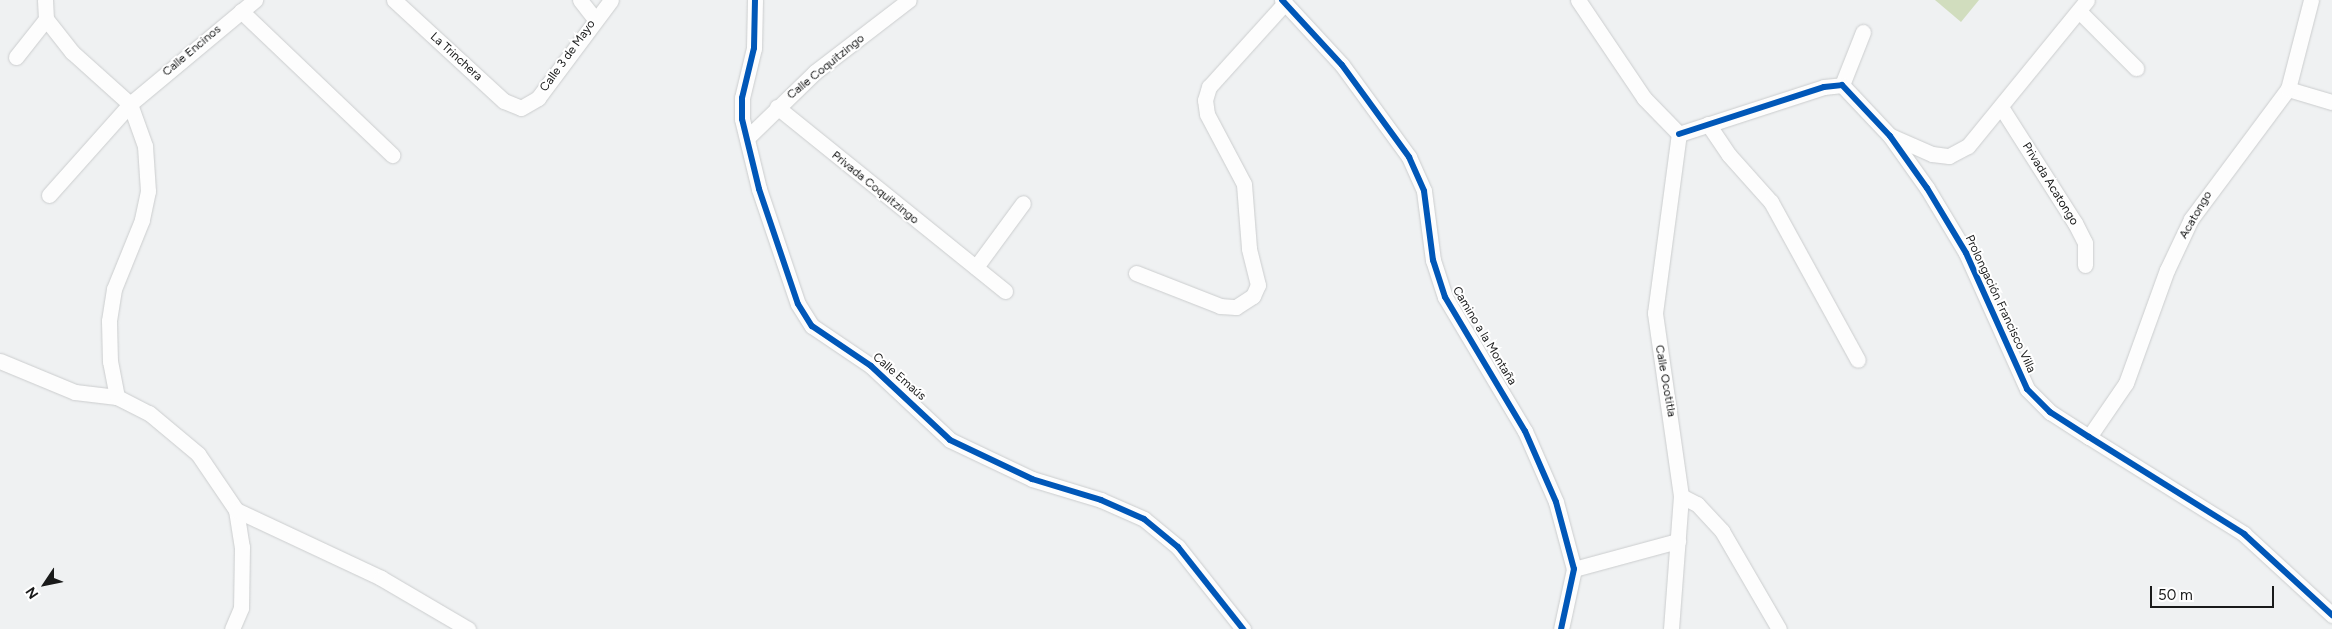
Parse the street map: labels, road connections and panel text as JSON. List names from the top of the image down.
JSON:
{
  "streets": {
    "street": [
      "Calle Encinos",
      "Calle 3 de Mayo",
      "La Trinchera",
      "Calle Coquitzingo",
      "Privada Acatongo",
      "Privada Coquitzingo",
      "Acatongo",
      "Prolongación Francisco Villa",
      "Camino a la Montaña",
      "Calle Emaús",
      "Calle Ocotitla"
    ]
  },
  "crossings": [
    ["Calle 3 de Mayo", "La Trinchera"],
    ["Calle Coquitzingo", "Privada Coquitzingo"],
    ["Calle Coquitzingo", "Calle Emaús"],
    ["Acatongo", "Prolongación Francisco Villa"]
  ],
  "scale_bar": "50 m",
  "north": "bottom left"
}
